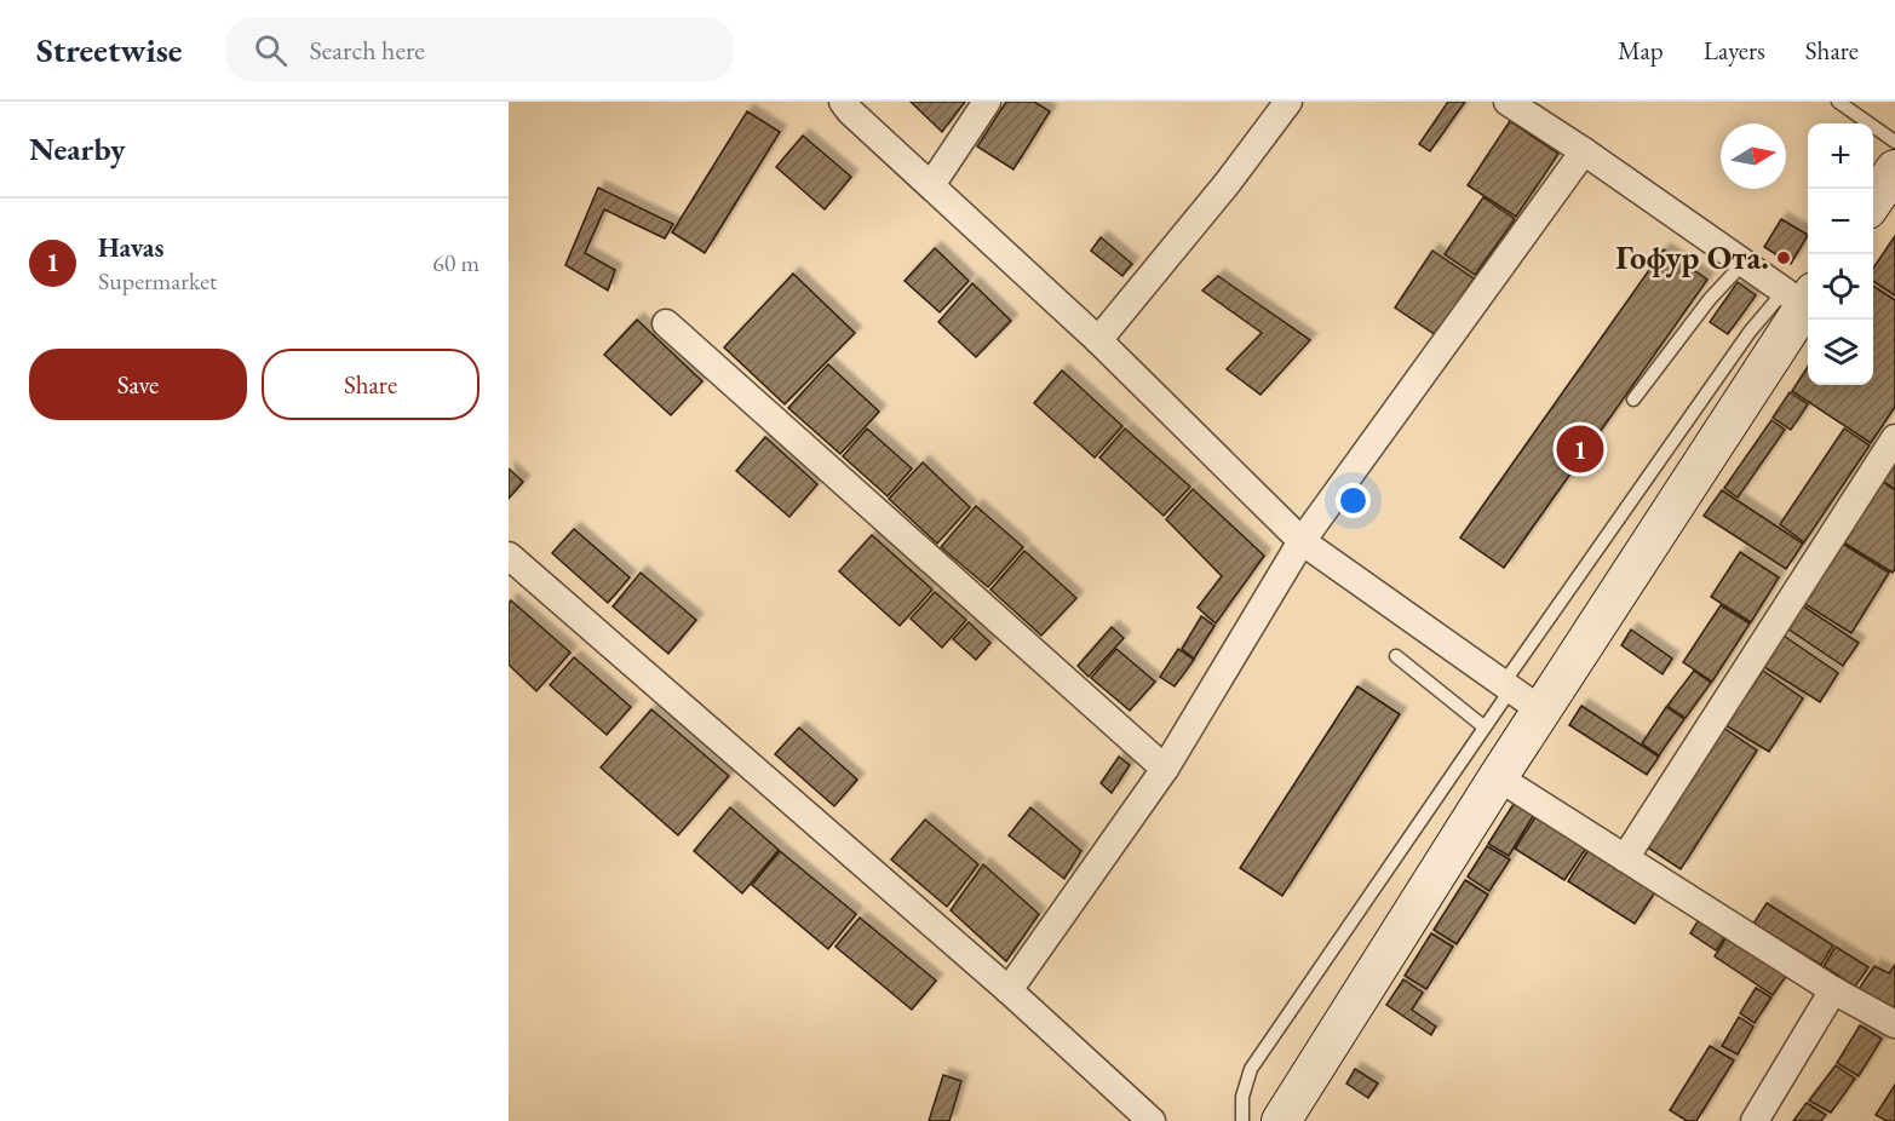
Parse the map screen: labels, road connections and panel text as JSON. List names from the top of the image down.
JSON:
{
  "places": ["Гофур Ота."],
  "north": "right",
  "page": {
    "header": "Streetwise",
    "search": "Search here",
    "nav": ["Map", "Layers", "Share"],
    "heading": "Nearby",
    "map_buttons": ["+", "−"],
    "list": [
      {
        "mark": "1",
        "name": "Havas",
        "note": "Supermarket",
        "value": "60 m"
      }
    ],
    "buttons": ["Save", "Share"],
    "pins": "1"
  }
}
